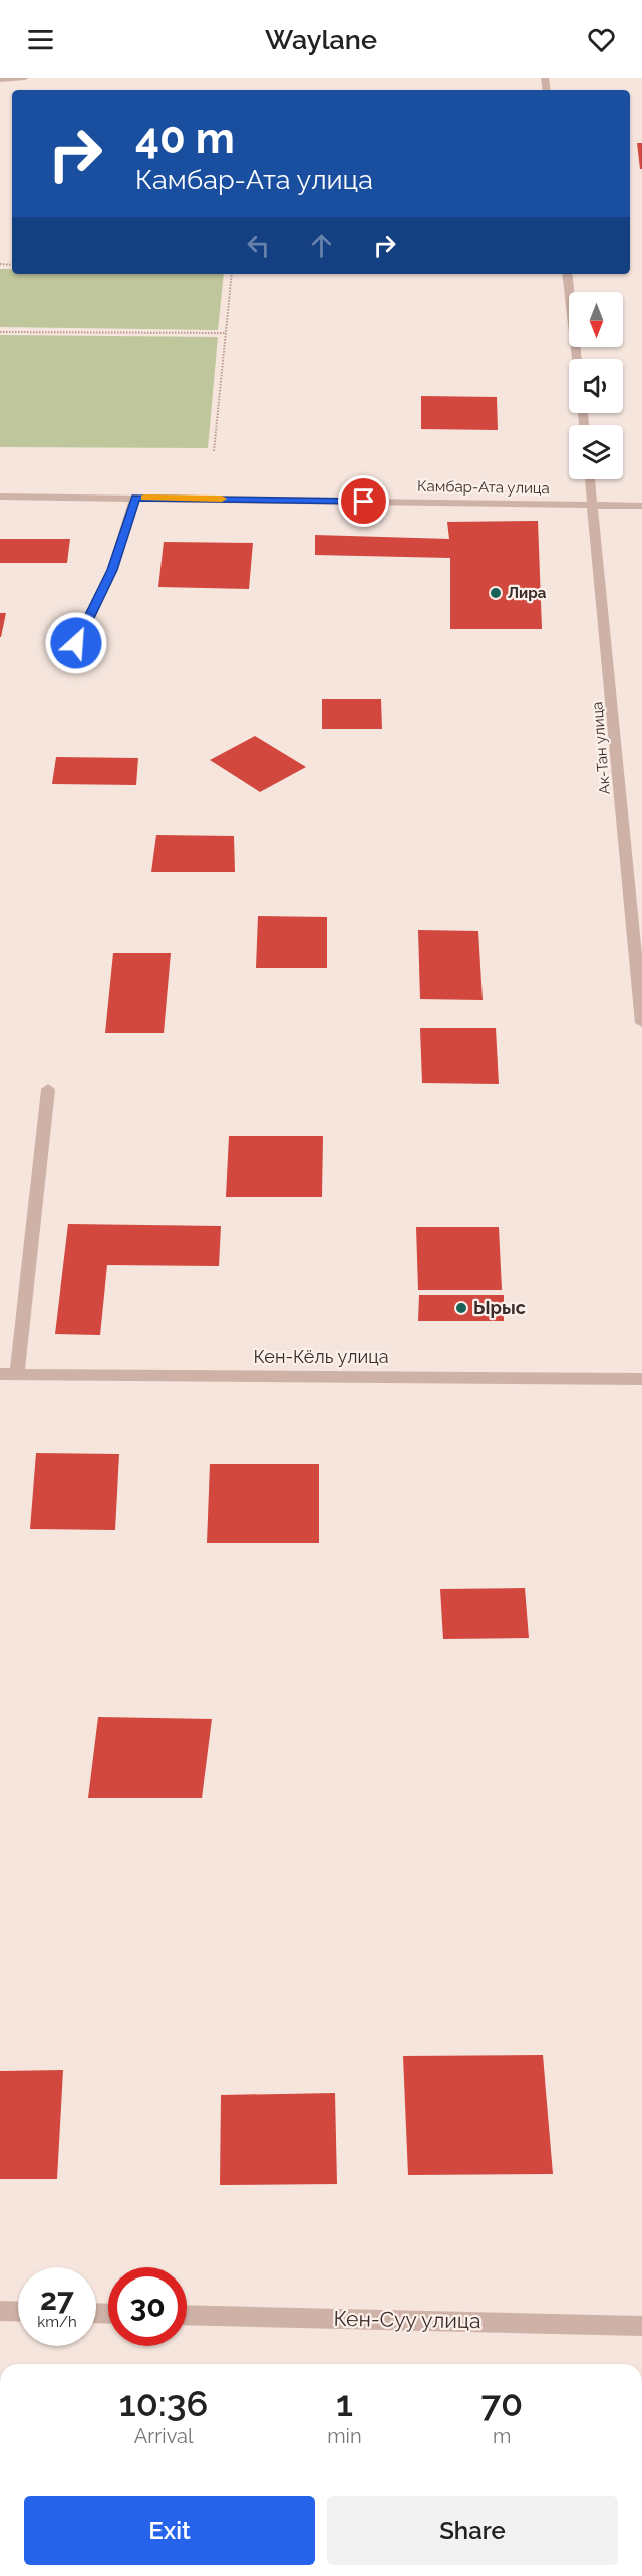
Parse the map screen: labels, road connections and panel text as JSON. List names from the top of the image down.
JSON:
{
  "streets": {
    "street": [
      "Камбар-Ата улица",
      "Ак-Тан улица",
      "Кен-Кёль улица",
      "Кен-Суу улица"
    ]
  },
  "crossings": [
    ["Камбар-Ата улица", "Ак-Тан улица"]
  ],
  "places": ["Лира", "Ырыс"],
  "north": "bottom",
  "page": {
    "header": "Waylane",
    "turn": ["40 m", "Камбар-Ата улица"],
    "speed": "27 km/h",
    "limit": "30",
    "eta": [
      "10:36",
      "Arrival",
      "1",
      "min",
      "70",
      "m"
    ],
    "buttons": ["Exit", "Share"]
  }
}
